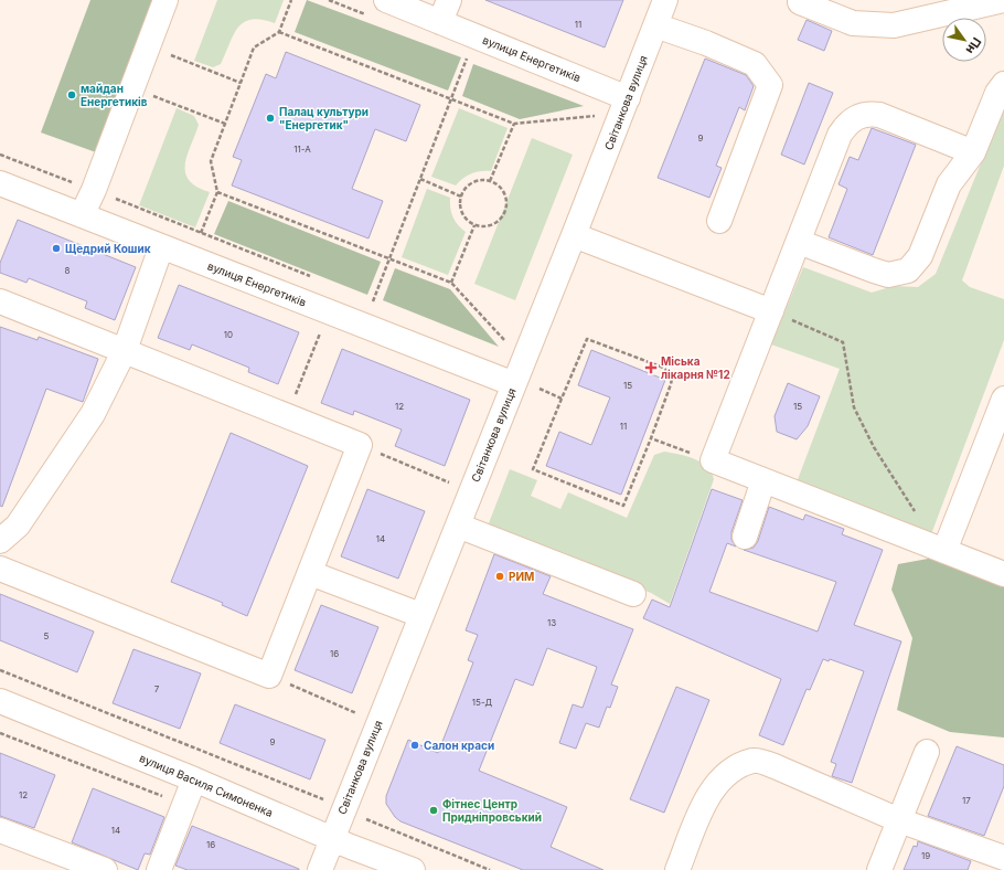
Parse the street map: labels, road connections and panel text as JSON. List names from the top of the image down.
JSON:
{
  "streets": {
    "street": ["вулиця Енергетиків", "Світанкова вулиця", "вулиця Василя Симоненка"]
  },
  "crossings": [
    ["вулиця Енергетиків", "Світанкова вулиця"],
    ["Світанкова вулиця", "вулиця Василя Симоненка"]
  ],
  "places": {
    "other": [
      "майдан Енергетиків",
      "Палац культури \"Енергетик\"",
      "Щедрий Кошик",
      "РИМ",
      "Салон краси",
      "Фітнес Центр Придніпровський"
    ],
    "health": ["Міська лікарня №12"]
  },
  "house_numbers": [
    "11",
    "9",
    "11-А",
    "8",
    "10",
    "15",
    "12",
    "15",
    "11",
    "14",
    "13",
    "5",
    "16",
    "7",
    "15-Д",
    "9",
    "12",
    "17",
    "14",
    "16",
    "19"
  ],
  "north": "bottom right"
}
